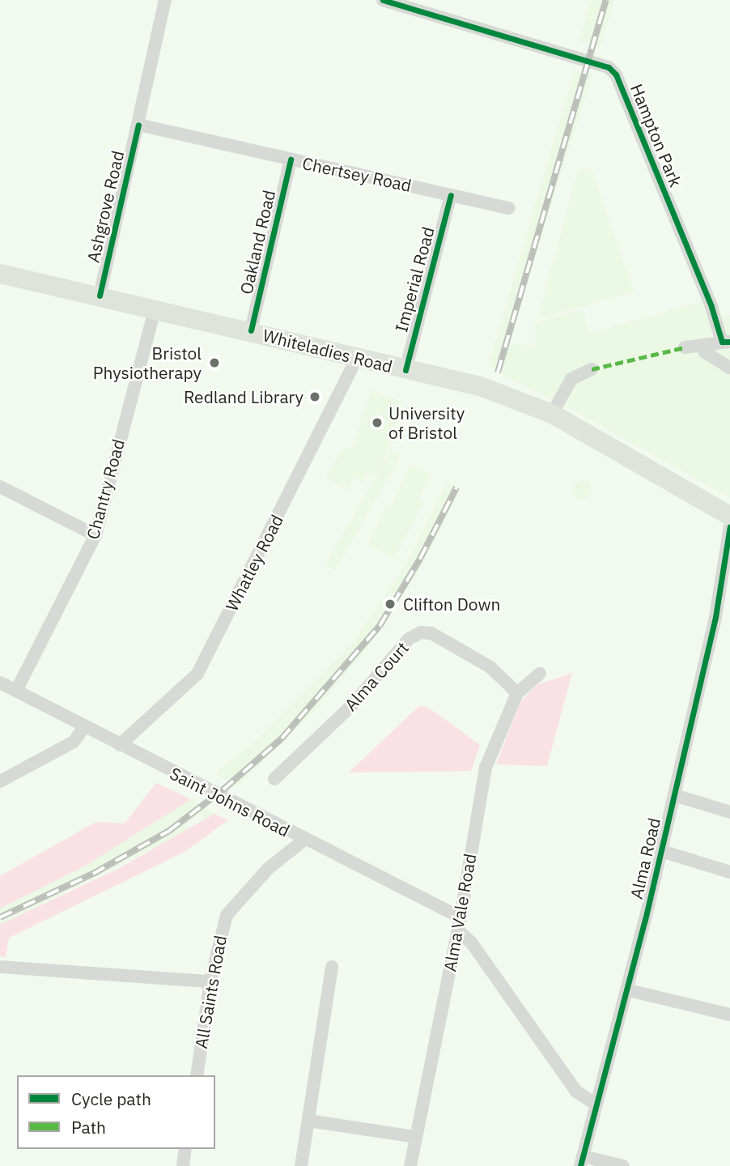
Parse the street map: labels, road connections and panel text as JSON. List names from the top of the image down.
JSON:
{
  "streets": {
    "main road": ["Whiteladies Road"],
    "street": [
      "Hampton Park",
      "Chertsey Road",
      "Ashgrove Road",
      "Oakland Road",
      "Imperial Road",
      "Chantry Road",
      "Whatley Road",
      "Alma Court",
      "Saint Johns Road",
      "Alma Road",
      "Alma Vale Road",
      "All Saints Road"
    ]
  },
  "crossings": [
    ["Chertsey Road", "Ashgrove Road"],
    ["Chertsey Road", "Oakland Road"],
    ["Chertsey Road", "Imperial Road"],
    ["Ashgrove Road", "Whiteladies Road"],
    ["Oakland Road", "Whiteladies Road"],
    ["Imperial Road", "Whiteladies Road"],
    ["Whiteladies Road", "Chantry Road"],
    ["Whiteladies Road", "Whatley Road"],
    ["Chantry Road", "Saint Johns Road"],
    ["Whatley Road", "Saint Johns Road"],
    ["Alma Court", "Alma Vale Road"],
    ["Saint Johns Road", "Alma Road"],
    ["Saint Johns Road", "Alma Vale Road"],
    ["Saint Johns Road", "All Saints Road"]
  ],
  "places": [
    "Bristol Physiotherapy",
    "Redland Library",
    "University of Bristol",
    "Clifton Down"
  ],
  "legend": ["Cycle path", "Path"]
}
